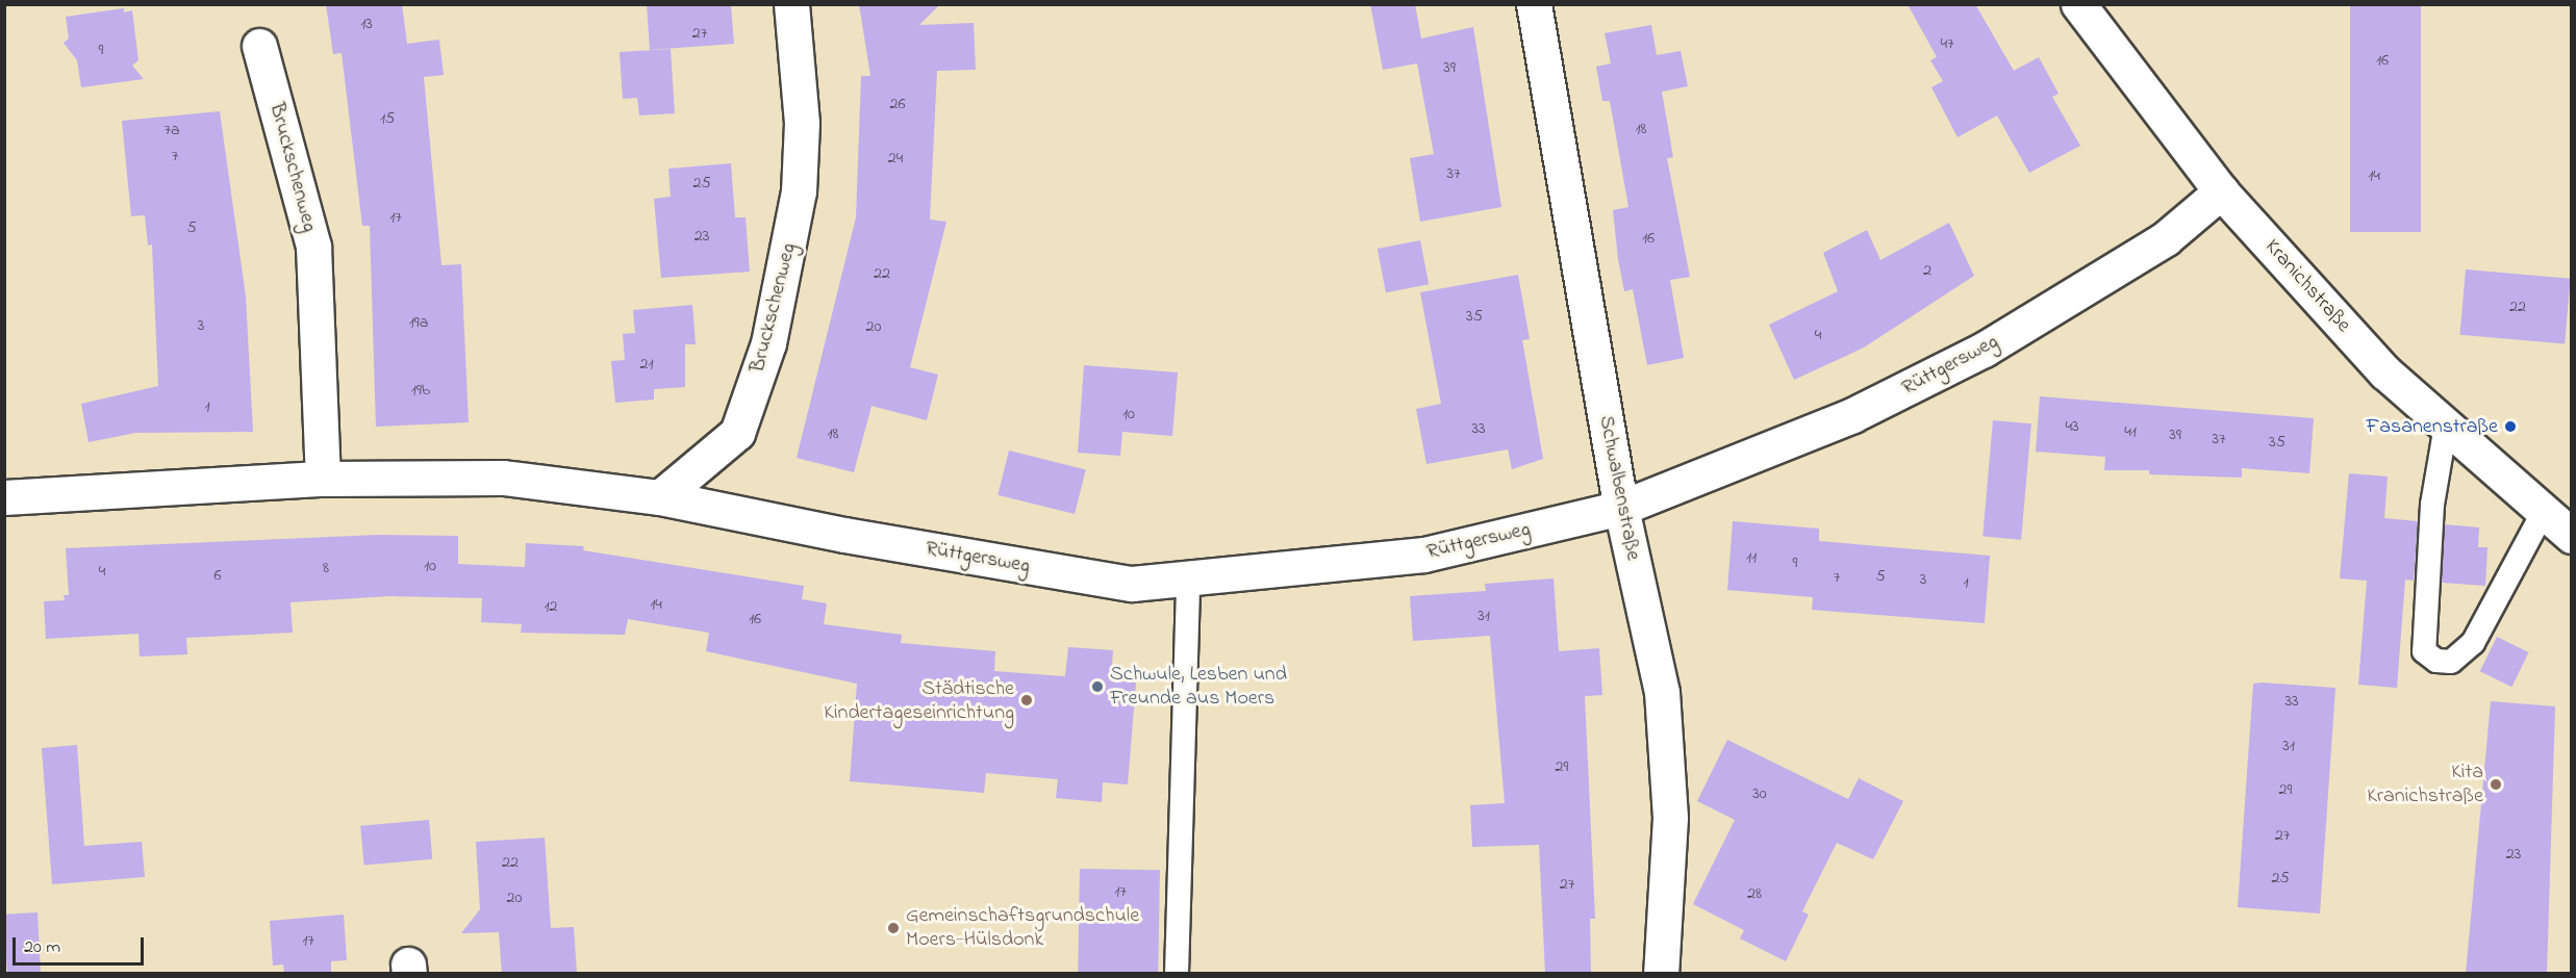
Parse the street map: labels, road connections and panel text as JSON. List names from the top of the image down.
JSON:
{
  "streets": {
    "street": [
      "Bruckschenweg",
      "Kranichstraße",
      "Rüttgersweg",
      "Schwalbenstraße"
    ]
  },
  "crossings": [
    ["Bruckschenweg", "Rüttgersweg"],
    ["Kranichstraße", "Rüttgersweg"],
    ["Rüttgersweg", "Schwalbenstraße"]
  ],
  "places": [
    "Fasanenstraße",
    "Schwule, Lesben und Freunde aus Moers",
    "Städtische Kindertageseinrichtung",
    "Kita Kranichstraße",
    "Gemeinschaftsgrundschule Moers-Hülsdonk"
  ],
  "house_numbers": [
    "13",
    "27",
    "47",
    "9",
    "16",
    "39",
    "26",
    "15",
    "18",
    "7a",
    "7",
    "24",
    "37",
    "14",
    "25",
    "17",
    "5",
    "23",
    "16",
    "2",
    "22",
    "22",
    "35",
    "19a",
    "3",
    "20",
    "4",
    "21",
    "19b",
    "1",
    "10",
    "43",
    "33",
    "41",
    "18",
    "39",
    "37",
    "35",
    "11",
    "9",
    "10",
    "8",
    "4",
    "6",
    "5",
    "7",
    "3",
    "1",
    "14",
    "12",
    "31",
    "16",
    "33",
    "31",
    "29",
    "29",
    "30",
    "27",
    "23",
    "22",
    "25",
    "27",
    "17",
    "28",
    "20",
    "17"
  ],
  "scale_bar": "20 m"
}
